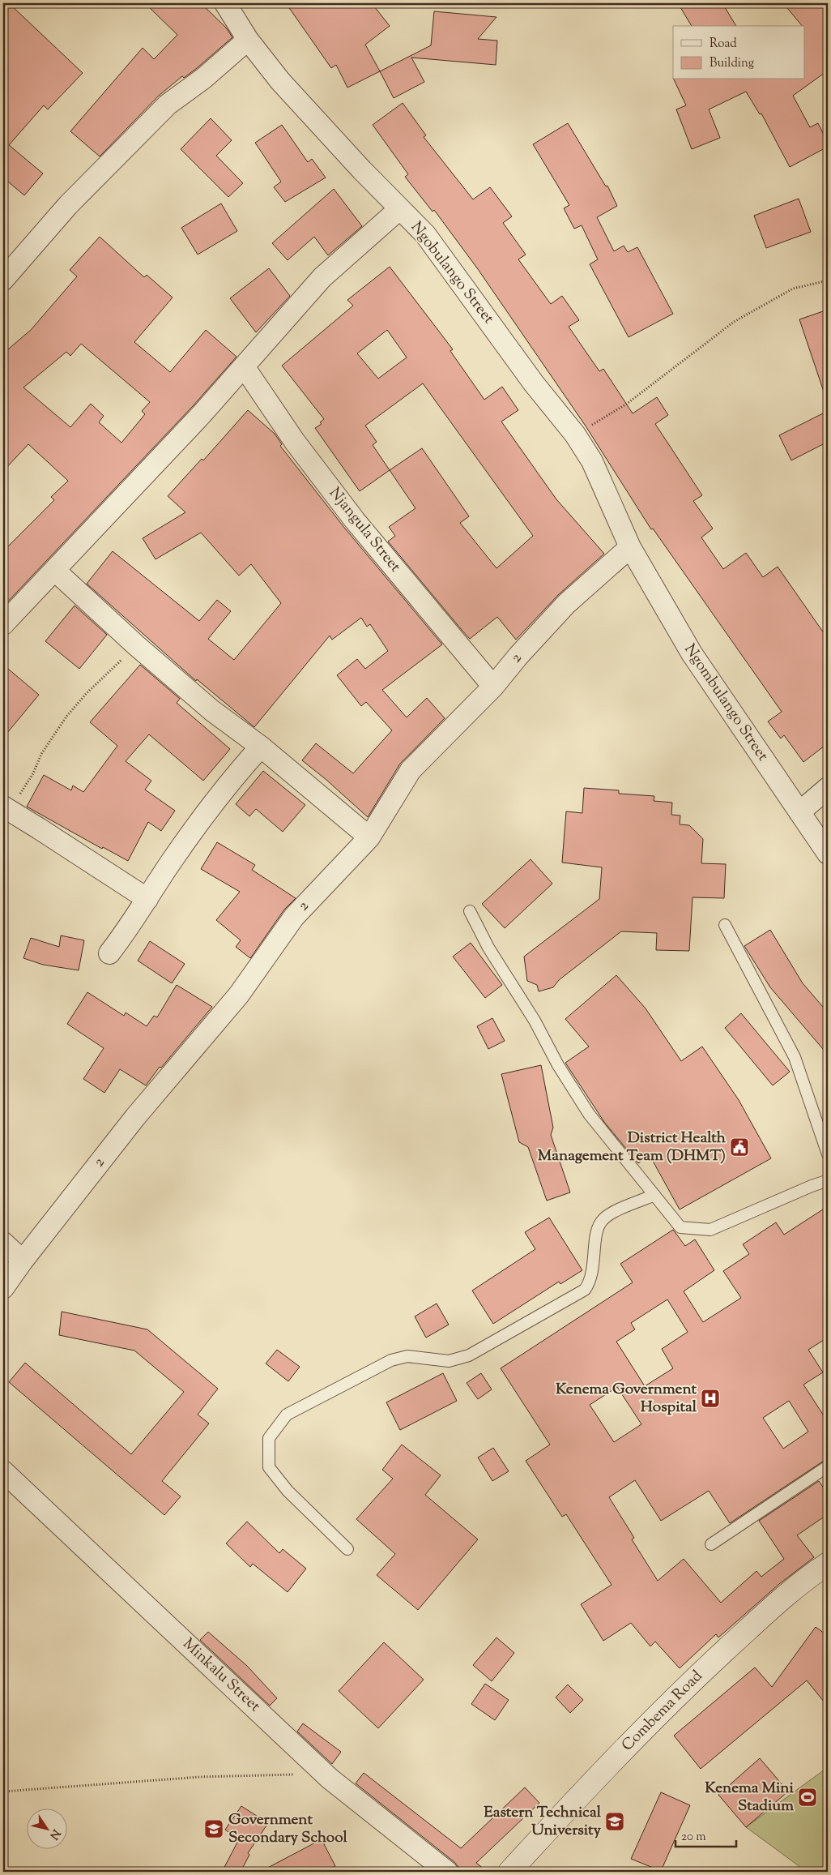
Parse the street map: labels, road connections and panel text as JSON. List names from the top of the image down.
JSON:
{
  "streets": {
    "street": [
      "Ngobulango Street",
      "Njangula Street",
      "2",
      "Ngombulango Street",
      "Minkalu Street",
      "Combema Road"
    ]
  },
  "crossings": [
    ["Ngobulango Street", "2"],
    ["Ngobulango Street", "Ngombulango Street"],
    ["Njangula Street", "2"],
    ["2", "Ngombulango Street"]
  ],
  "places": {
    "public building": ["District Health Management Team (DHMT)"],
    "hospital": ["Kenema Government Hospital"],
    "sports": ["Kenema Mini Stadium"],
    "school or university": ["Eastern Technical University", "Government Secondary School"]
  },
  "legend": ["Road", "Building"],
  "scale_bar": "20 m",
  "north": "bottom right"
}
